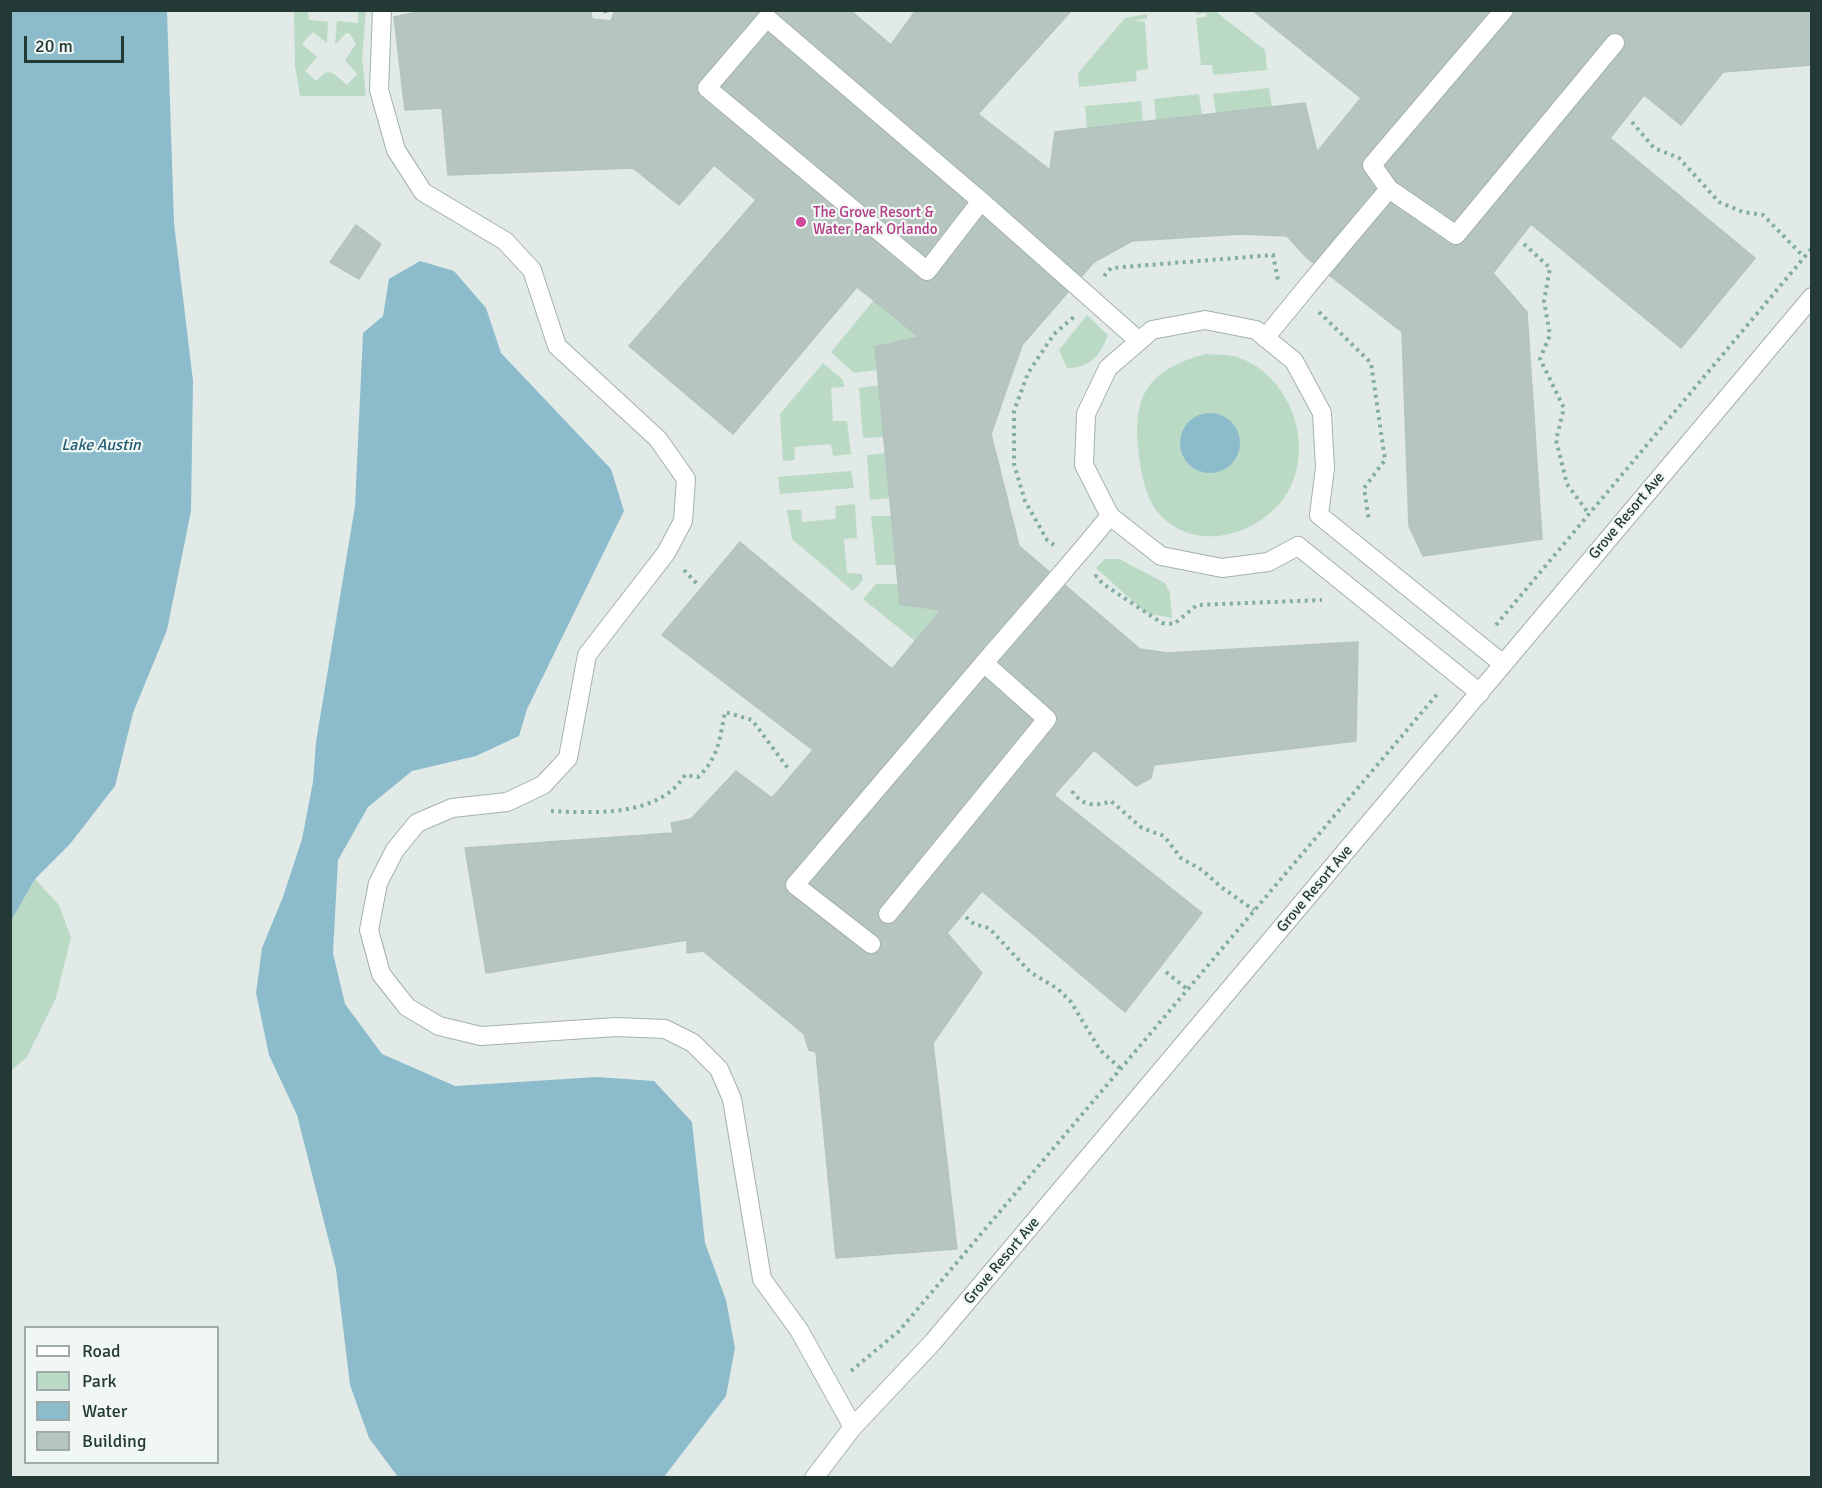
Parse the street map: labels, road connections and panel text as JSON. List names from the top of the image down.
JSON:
{
  "streets": {
    "street": ["Grove Resort Ave"]
  },
  "water": ["Lake Austin"],
  "places": ["The Grove Resort & Water Park Orlando"],
  "legend": [
    "Road",
    "Park",
    "Water",
    "Building"
  ],
  "scale_bar": "20 m"
}
